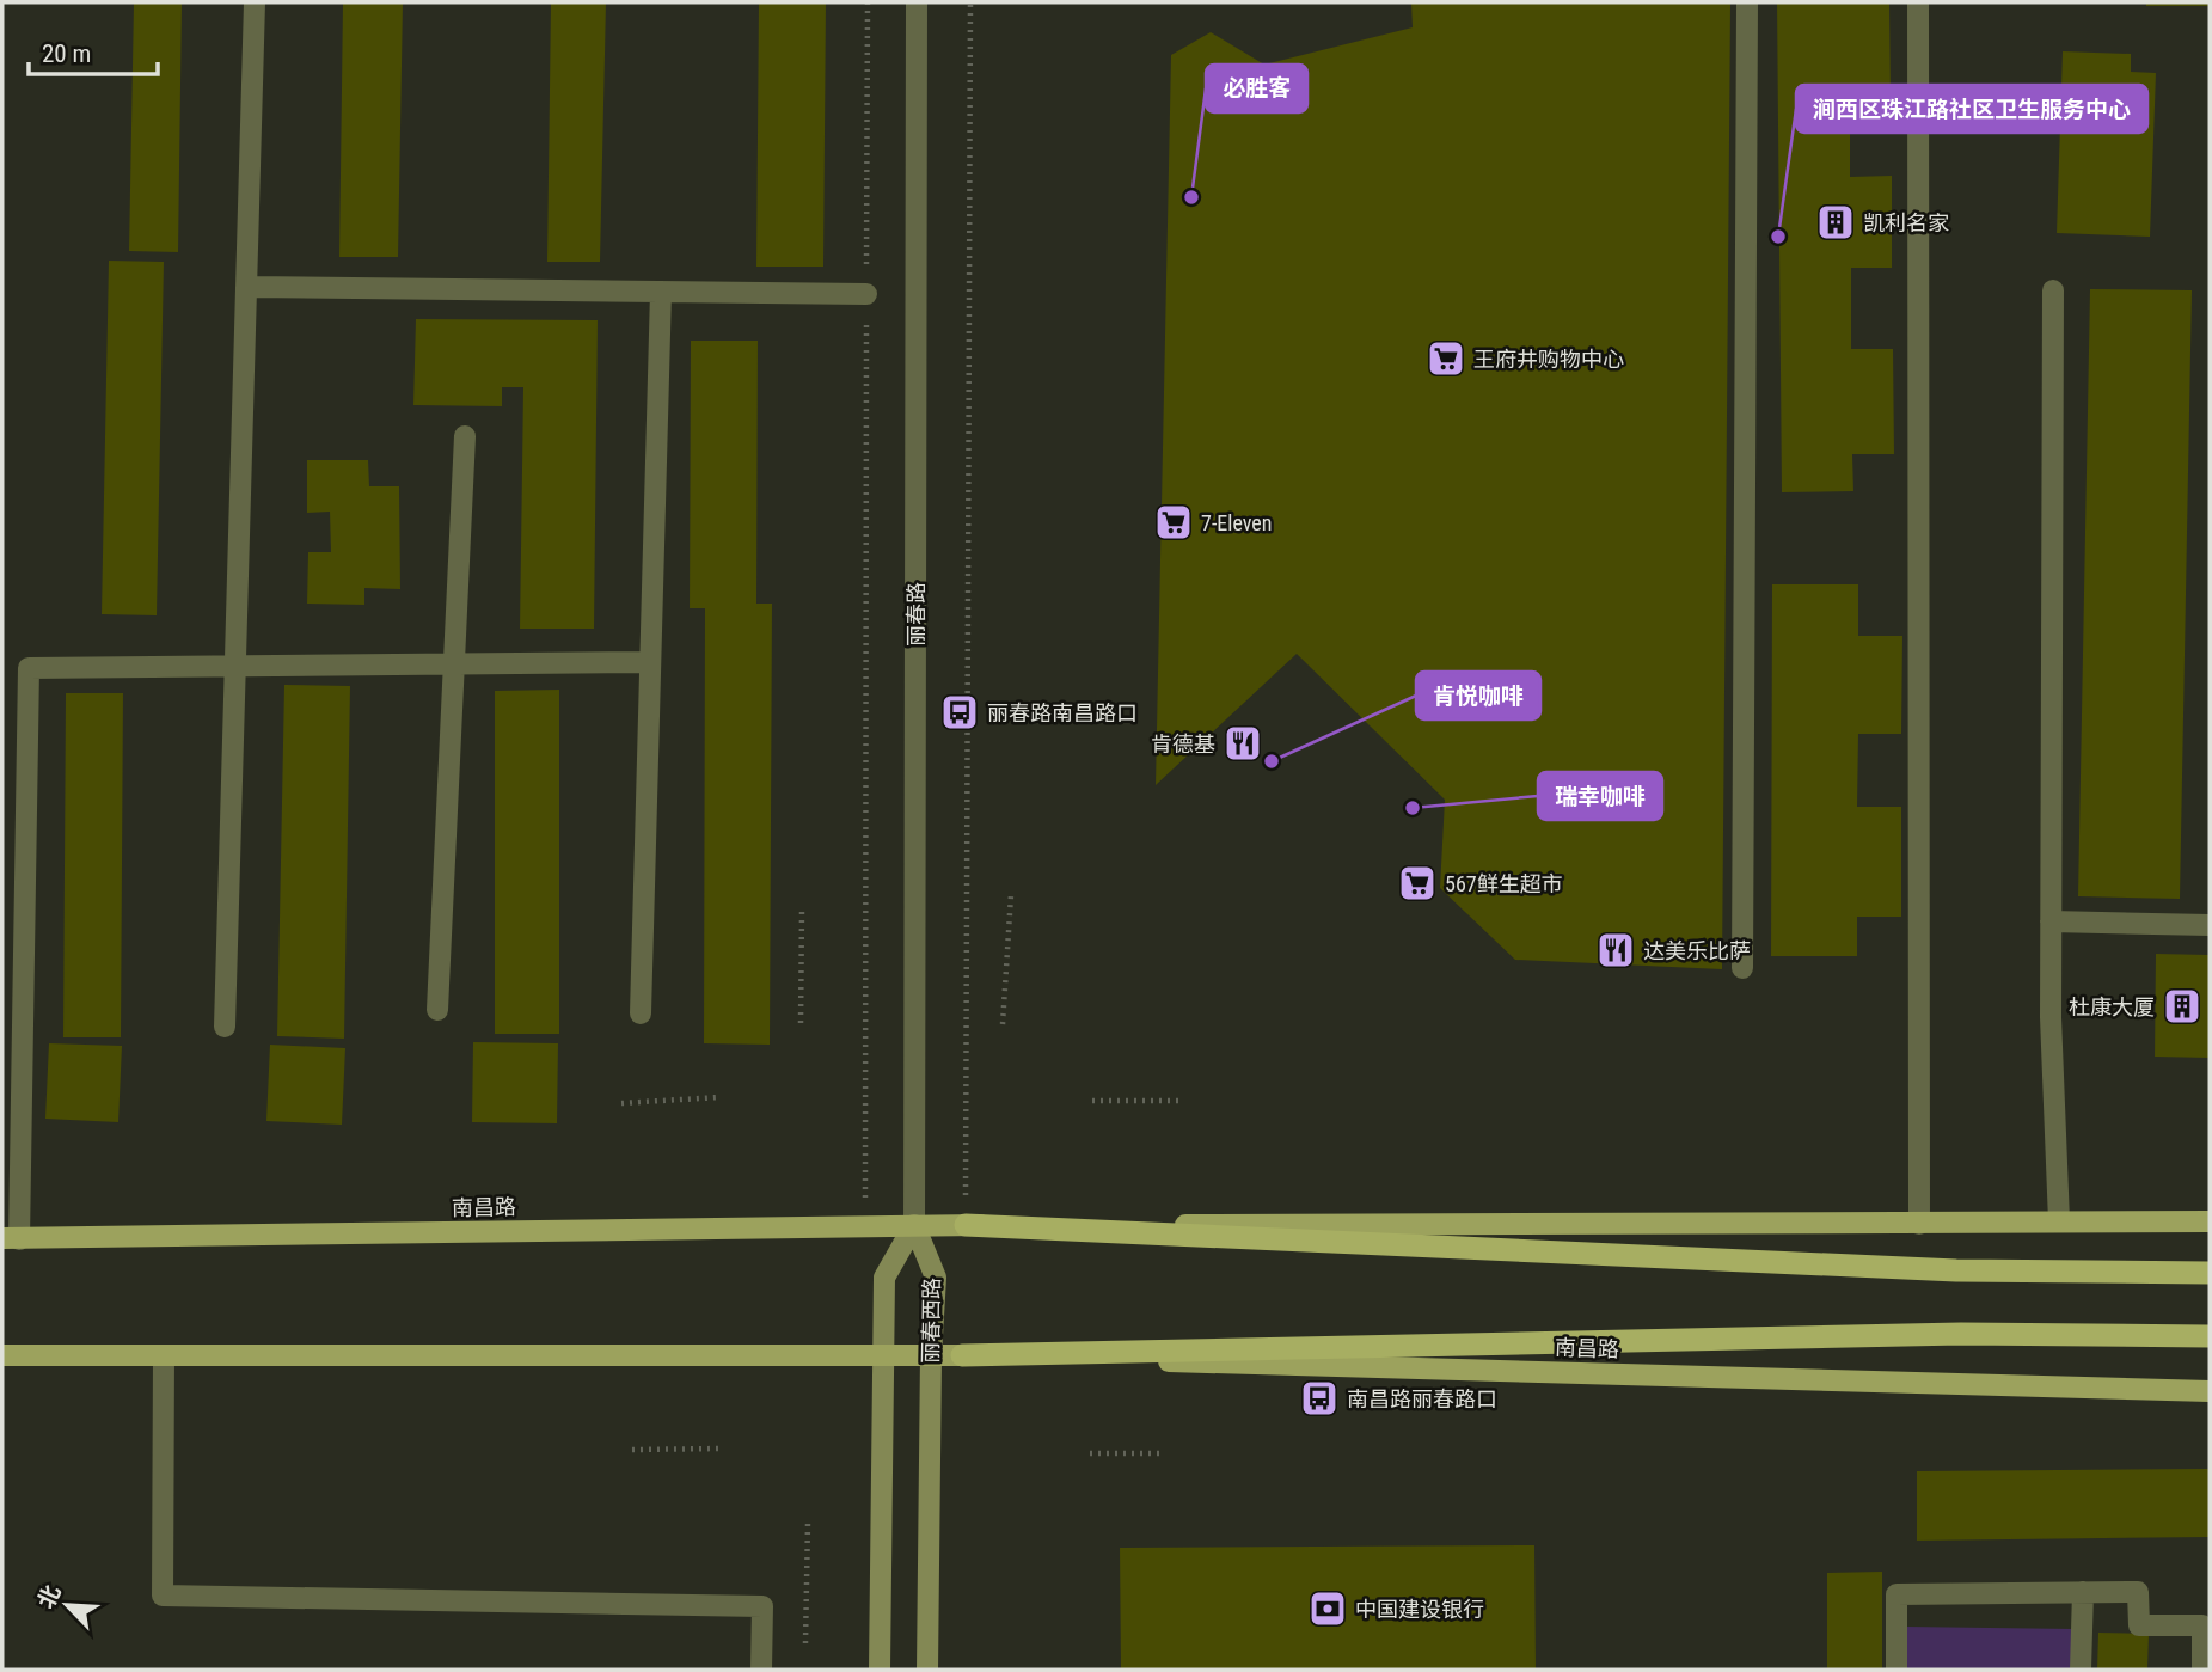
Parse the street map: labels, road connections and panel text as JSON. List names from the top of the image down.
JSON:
{
  "streets": {
    "highway": ["南昌路"],
    "main road": ["丽春西路"],
    "street": ["丽春路"]
  },
  "crossings": [
    ["丽春路", "南昌路"],
    ["丽春路", "丽春西路"],
    ["南昌路", "丽春西路"]
  ],
  "places": {
    "other": [
      "必胜客",
      "涧西区珠江路社区卫生服务中心",
      "肯悦咖啡",
      "瑞幸咖啡"
    ],
    "building": ["凯利名家", "杜康大厦"],
    "supermarket": ["王府井购物中心", "7-Eleven", "567鲜生超市"],
    "bus stop": ["丽春路南昌路口", "南昌路丽春路口"],
    "restaurant": ["肯德基", "达美乐比萨"],
    "bank": ["中国建设银行"]
  },
  "scale_bar": "20 m",
  "north": "top left"
}
